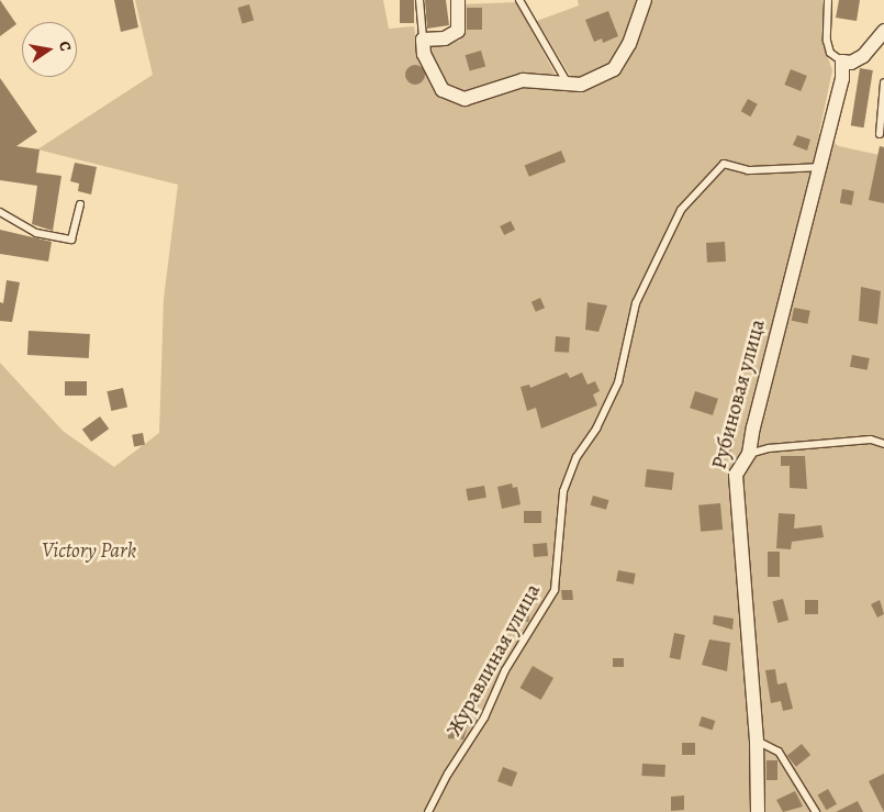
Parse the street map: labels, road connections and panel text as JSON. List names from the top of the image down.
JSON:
{
  "streets": {
    "street": ["Рубиновая улица"],
    "lane": ["Журавлиная улица"]
  },
  "crossings": [
    ["Рубиновая улица", "Журавлиная улица"]
  ],
  "parks": ["Victory Park"],
  "north": "right"
}
